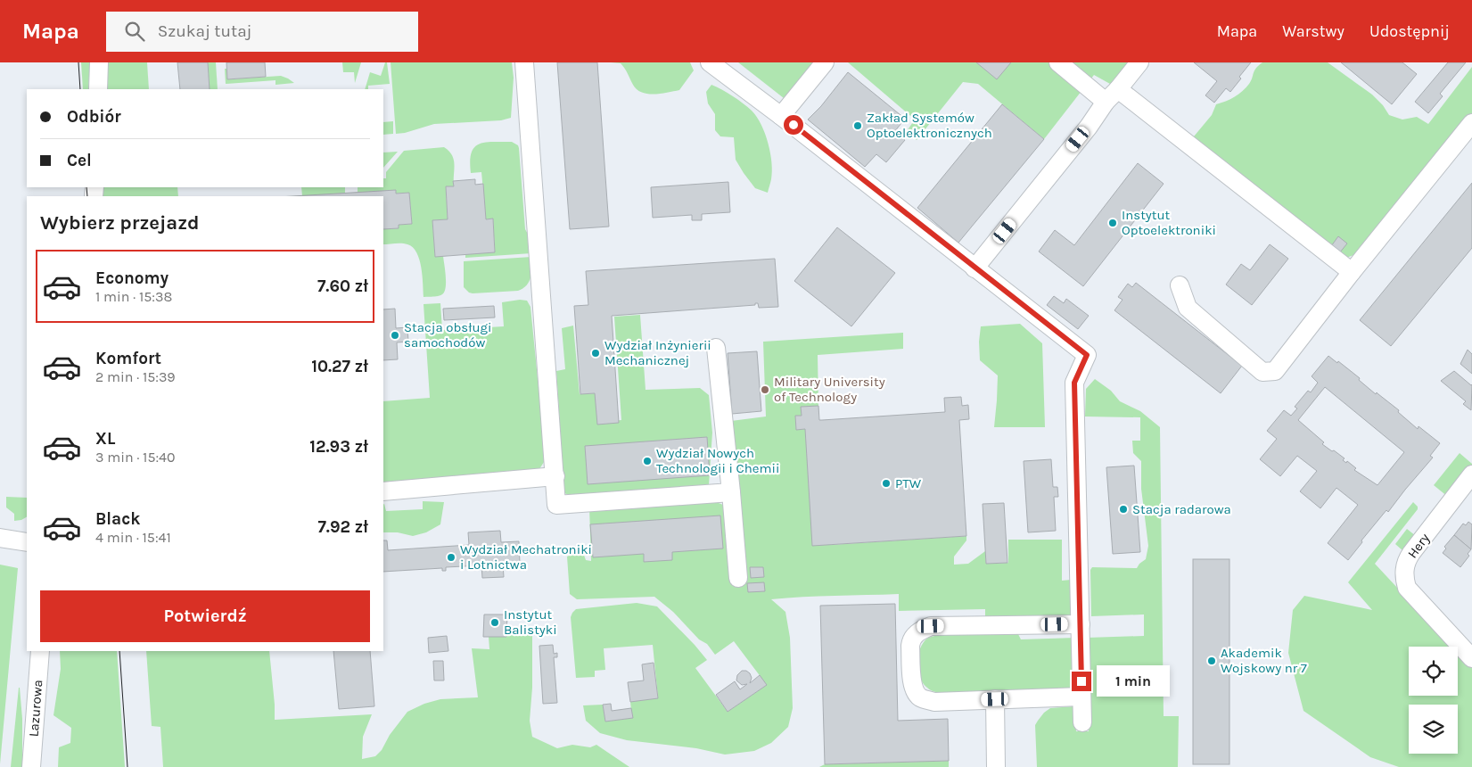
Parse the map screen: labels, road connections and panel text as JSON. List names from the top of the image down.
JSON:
{
  "streets": {
    "street": ["Hery", "Lazurowa"]
  },
  "places": [
    "Zakład Systemów Optoelektronicznych",
    "Instytut Optoelektroniki",
    "Stacja obsługi samochodów",
    "Wydział Inżynierii Mechanicznej",
    "Military University of Technology",
    "Wydział Nowych Technologii i Chemii",
    "PTW",
    "Stacja radarowa",
    "Wydział Mechatroniki i Lotnictwa",
    "Instytut Balistyki",
    "Akademik Wojskowy nr 7"
  ],
  "page": {
    "header": "Mapa",
    "search": "Szukaj tutaj",
    "nav": ["Mapa", "Warstwy", "Udostępnij"],
    "banner": ["Odbiór", "Cel"],
    "heading": "Wybierz przejazd",
    "list": [
      {
        "name": "Economy",
        "note": "1 min · 15:38",
        "value": "7.60 zł"
      },
      {
        "name": "Komfort",
        "note": "2 min · 15:39",
        "value": "10.27 zł"
      },
      {
        "name": "XL",
        "note": "3 min · 15:40",
        "value": "12.93 zł"
      },
      {
        "name": "Black",
        "note": "4 min · 15:41",
        "value": "7.92 zł"
      }
    ],
    "buttons": "Potwierdź",
    "bubble": "1 min"
  }
}
